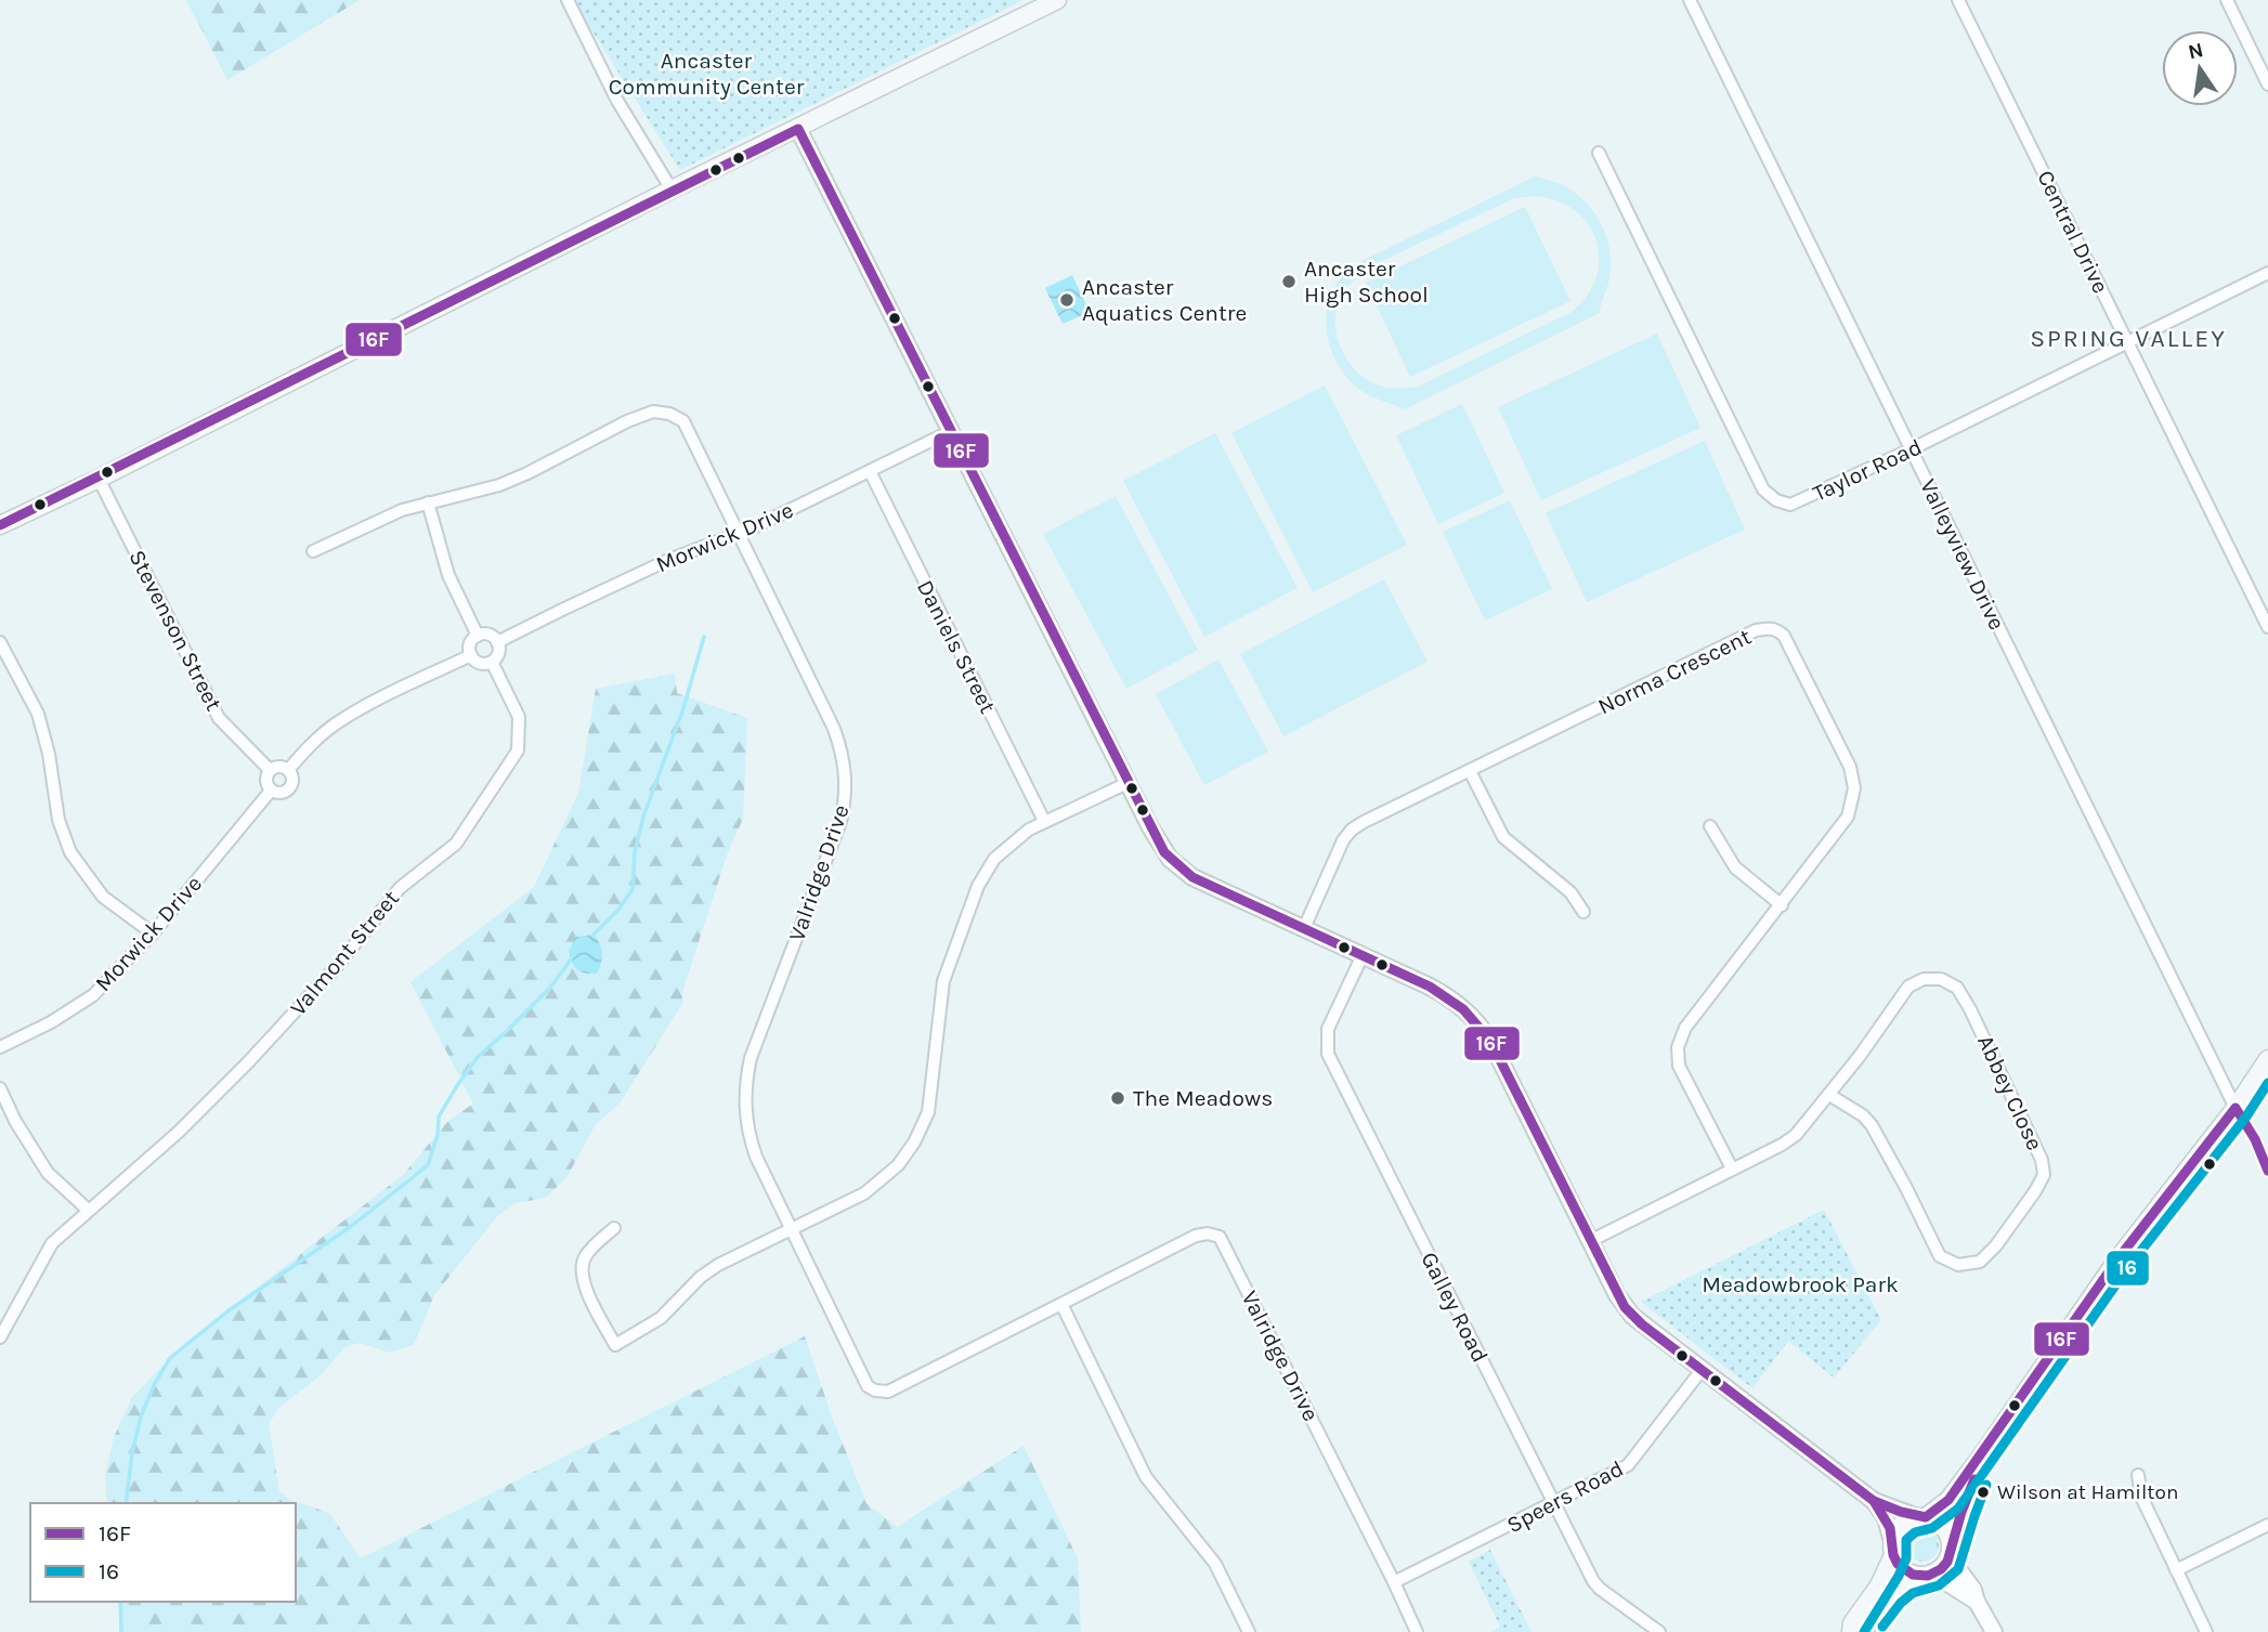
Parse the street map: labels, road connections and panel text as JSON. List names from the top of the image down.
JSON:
{
  "streets": {
    "street": [
      "Central Drive",
      "Taylor Road",
      "Morwick Drive",
      "Valleyview Drive",
      "Stevenson Street",
      "Daniels Street",
      "Norma Crescent",
      "Valridge Drive",
      "Valmont Street",
      "Abbey Close",
      "Galley Road",
      "Speers Road"
    ]
  },
  "crossings": [
    ["Central Drive", "Taylor Road"],
    ["Taylor Road", "Valleyview Drive"],
    ["Morwick Drive", "Stevenson Street"],
    ["Morwick Drive", "Daniels Street"],
    ["Morwick Drive", "Valridge Drive"],
    ["Morwick Drive", "Valmont Street"],
    ["Norma Crescent", "Abbey Close"],
    ["Valridge Drive", "Speers Road"],
    ["Galley Road", "Speers Road"]
  ],
  "districts": ["SPRING VALLEY"],
  "parks": ["Ancaster Community Center", "Meadowbrook Park"],
  "places": [
    "Ancaster High School",
    "Ancaster Aquatics Centre",
    "The Meadows",
    "Wilson at Hamilton"
  ],
  "lines": ["transit line 16F", "transit line 16"],
  "legend": ["16F", "16"],
  "north": "top"
}
